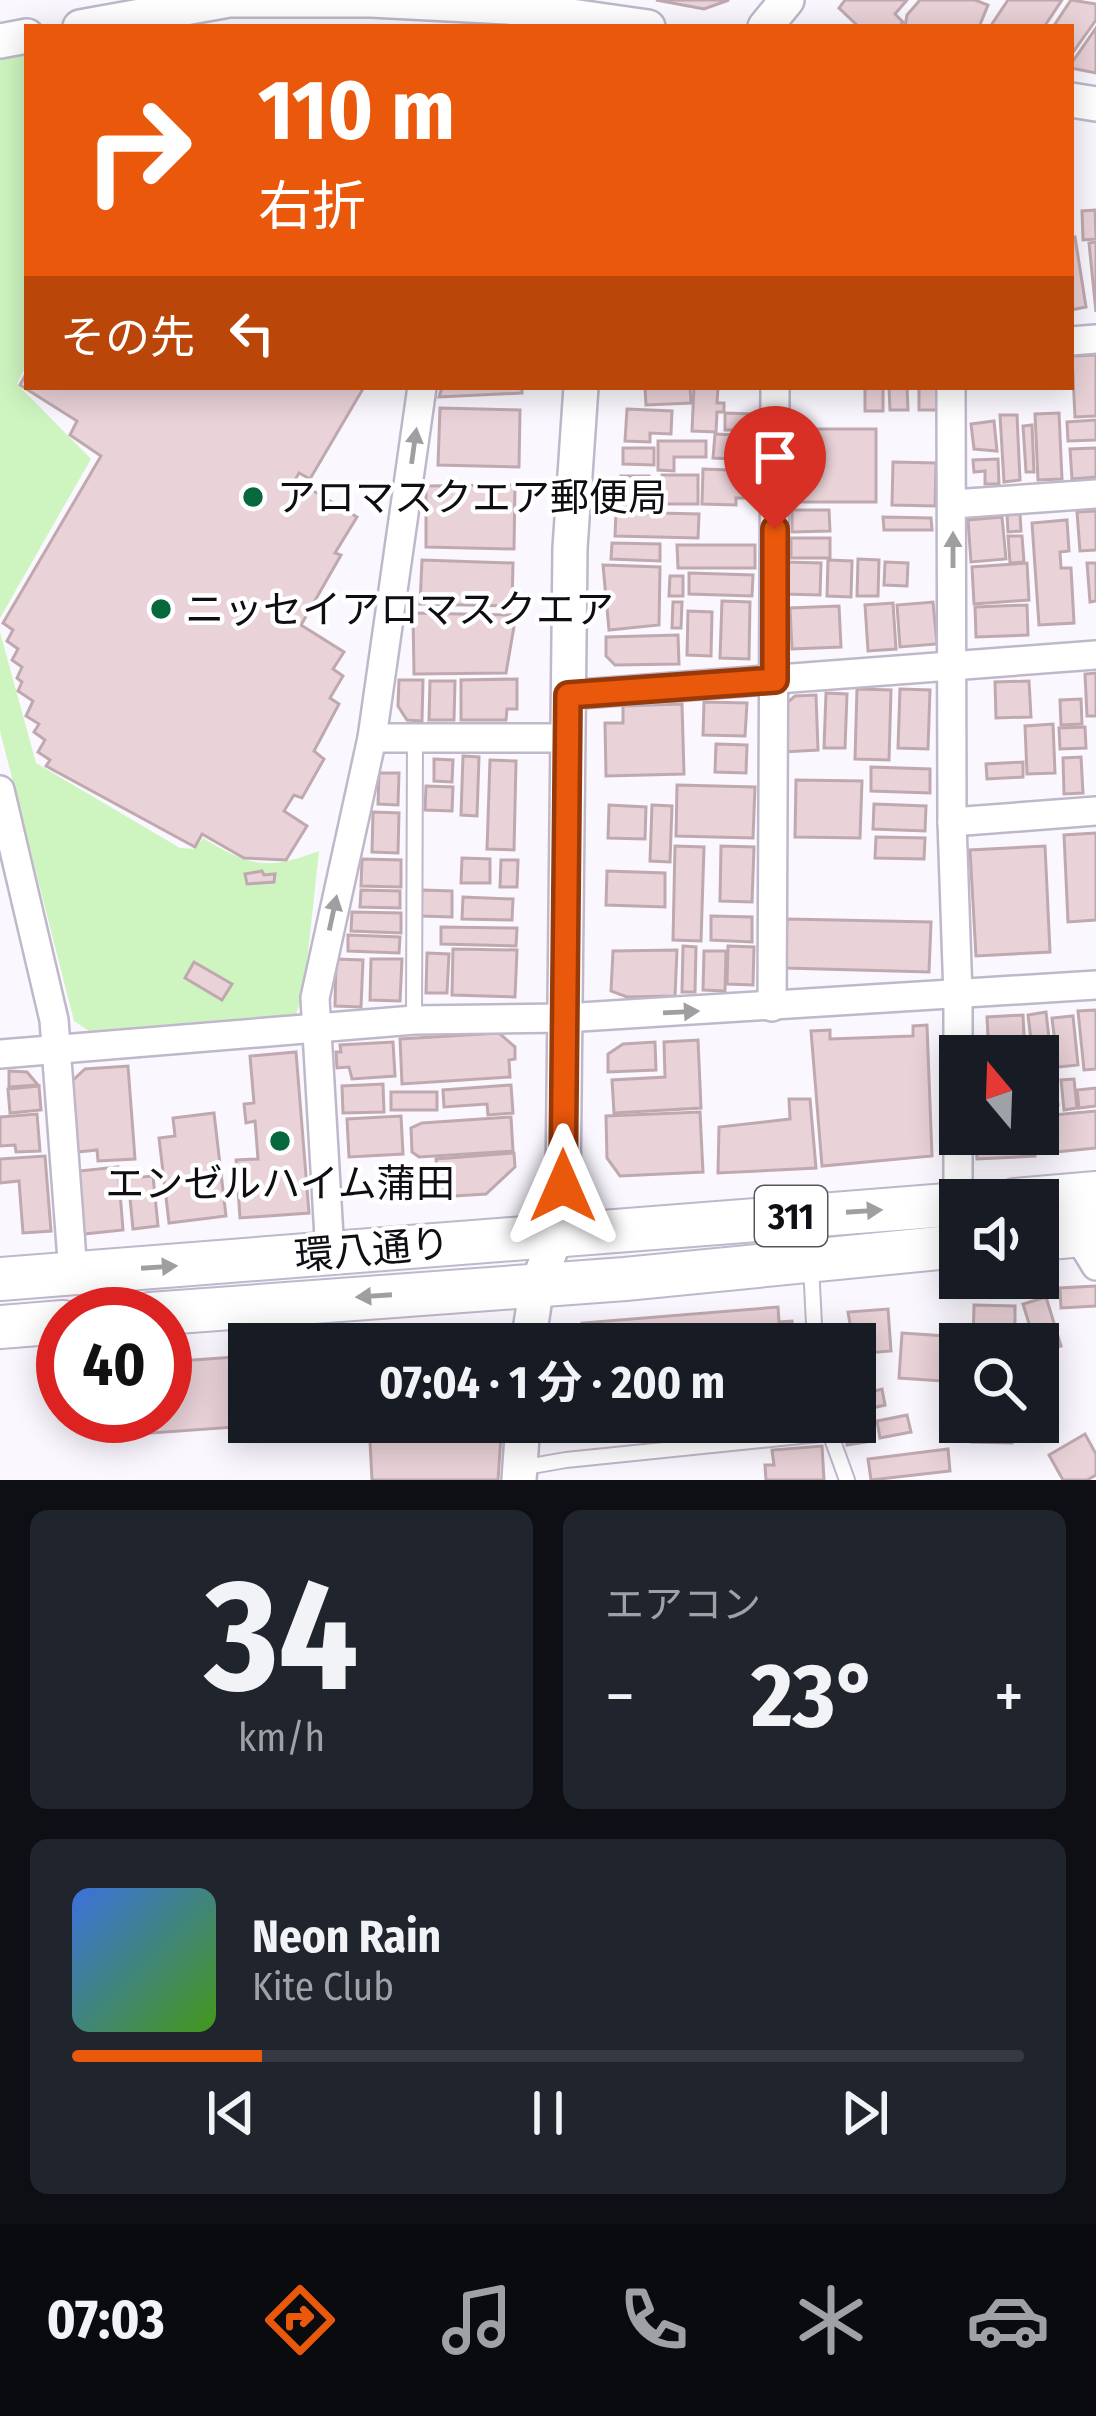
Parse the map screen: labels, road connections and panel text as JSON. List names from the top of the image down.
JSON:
{
  "streets": {
    "main road": ["311", "環八通り"]
  },
  "places": ["アロマスクエア郵便局", "ニッセイアロマスクエア", "エンゼルハイム蒲田"],
  "north": "top",
  "page": {
    "turn": ["110 m", "右折"],
    "then": "その先",
    "limit": "40",
    "trip": "07:04 · 1 分 · 200 m",
    "tile": [
      ["34", "km/h"],
      "エアコン"
    ],
    "heat": ["−", "23°", "+"],
    "song": ["Neon Rain", "Kite Club"],
    "tabs": "07:03"
  }
}
